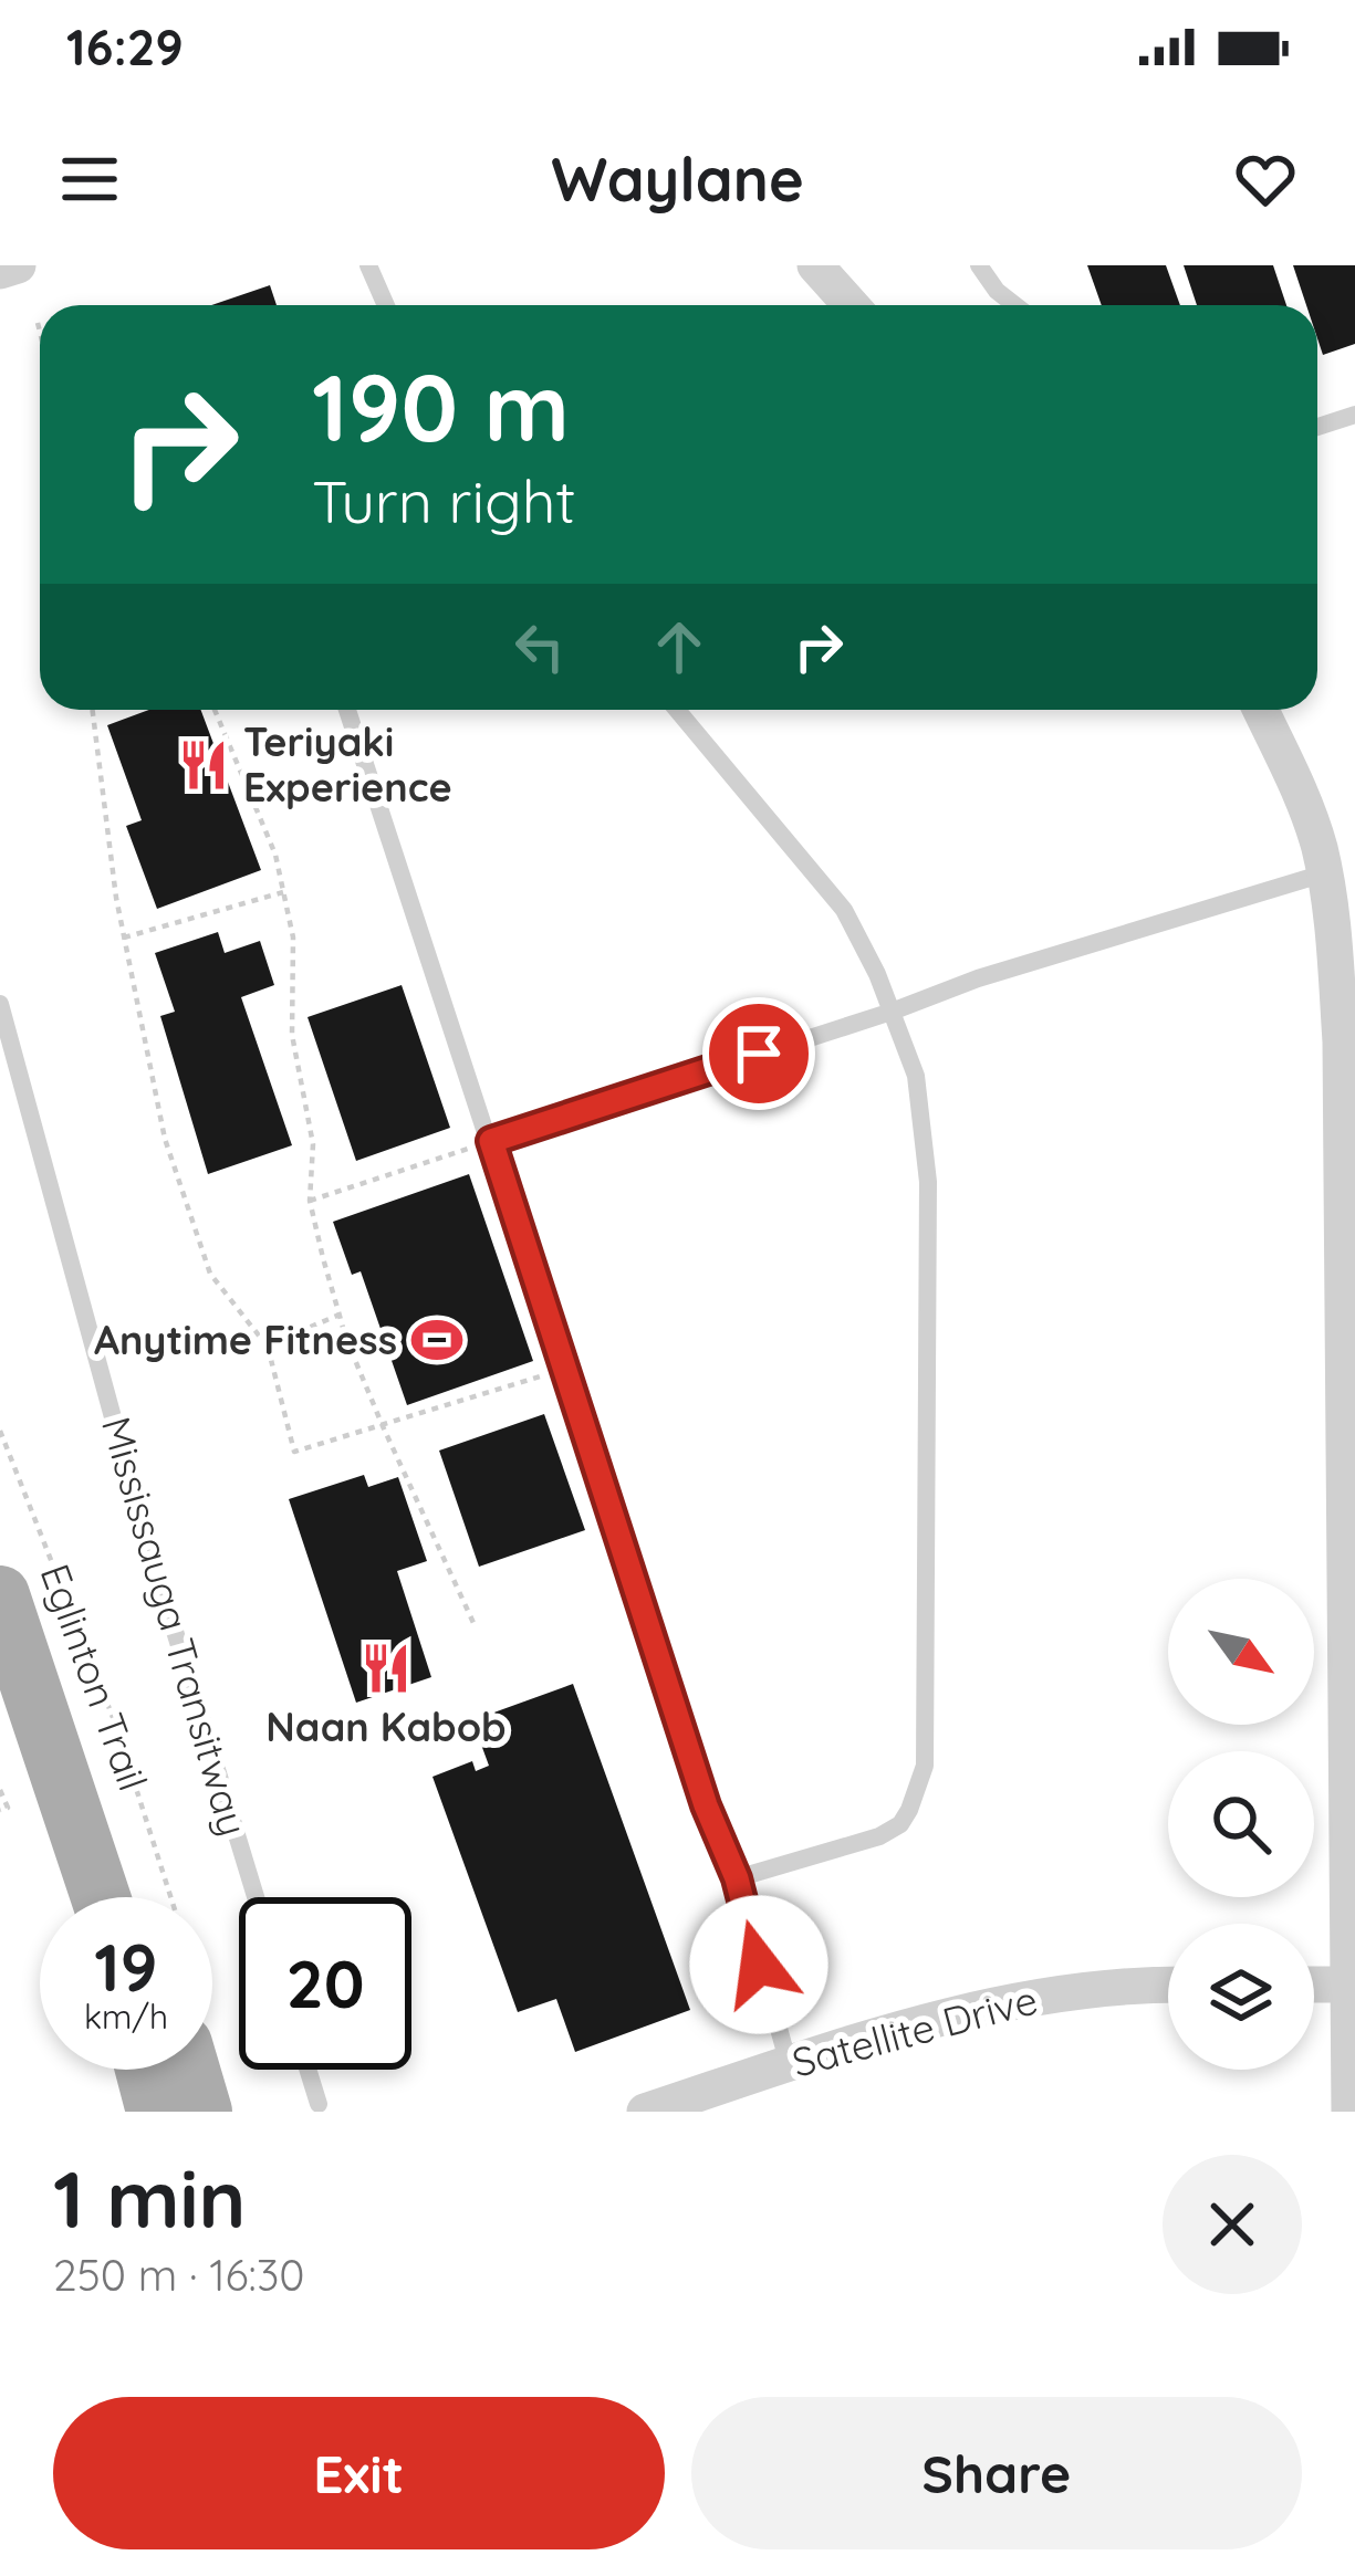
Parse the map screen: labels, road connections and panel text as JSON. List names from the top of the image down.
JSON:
{
  "streets": {
    "street": ["Satellite Drive"],
    "lane": ["Mississauga Transitway"],
    "path": ["Eglinton Trail"]
  },
  "places": {
    "restaurant": ["Teriyaki Experience", "Naan Kabob"],
    "sports": ["Anytime Fitness"]
  },
  "north": "bottom right",
  "page": {
    "status": "16:29",
    "header": "Waylane",
    "turn": ["190 m", "Turn right"],
    "speed": "19 km/h",
    "limit": "20",
    "heading": ["1 min", "250 m · 16:30"],
    "buttons": ["Exit", "Share"]
  }
}
